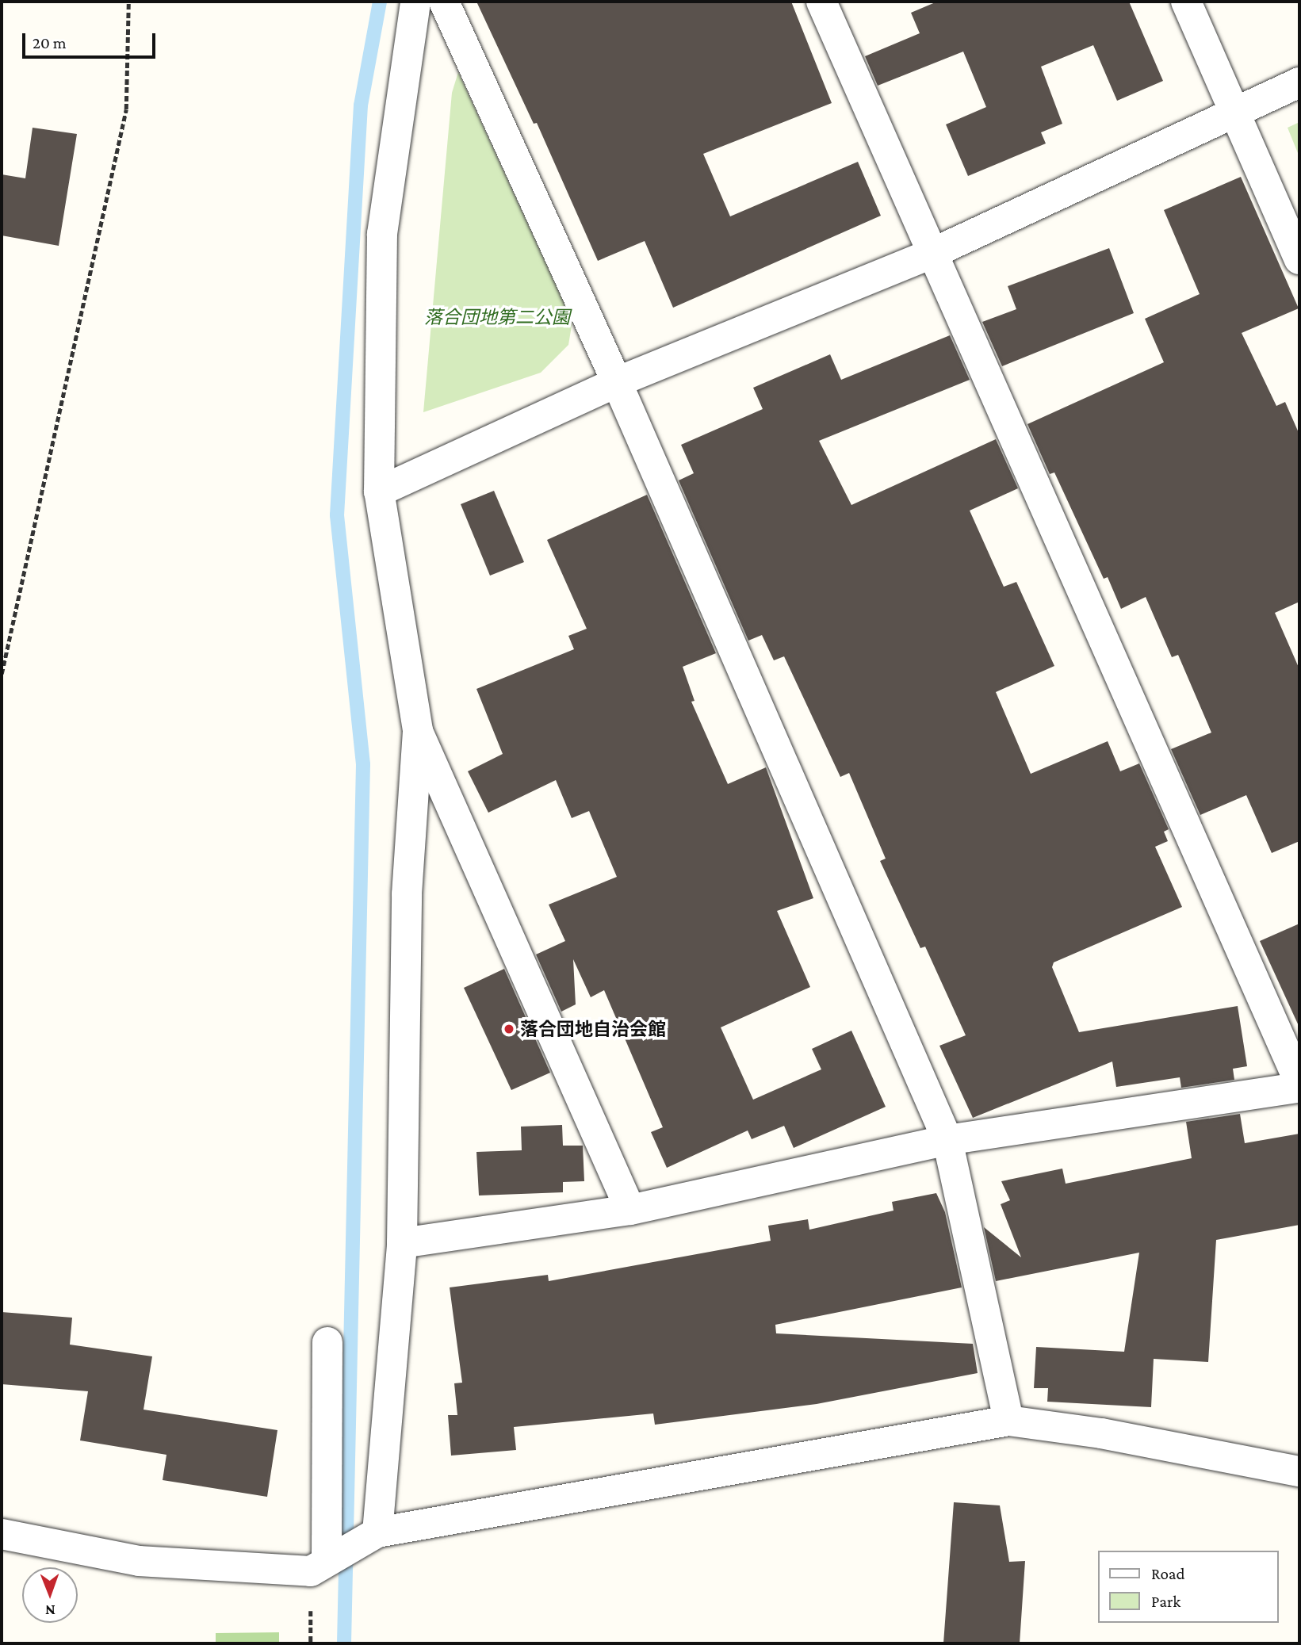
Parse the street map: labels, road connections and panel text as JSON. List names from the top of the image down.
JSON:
{
  "parks": ["落合団地第二公園"],
  "places": ["落合団地自治会館"],
  "legend": ["Road", "Park"],
  "scale_bar": "20 m",
  "north": "bottom"
}
